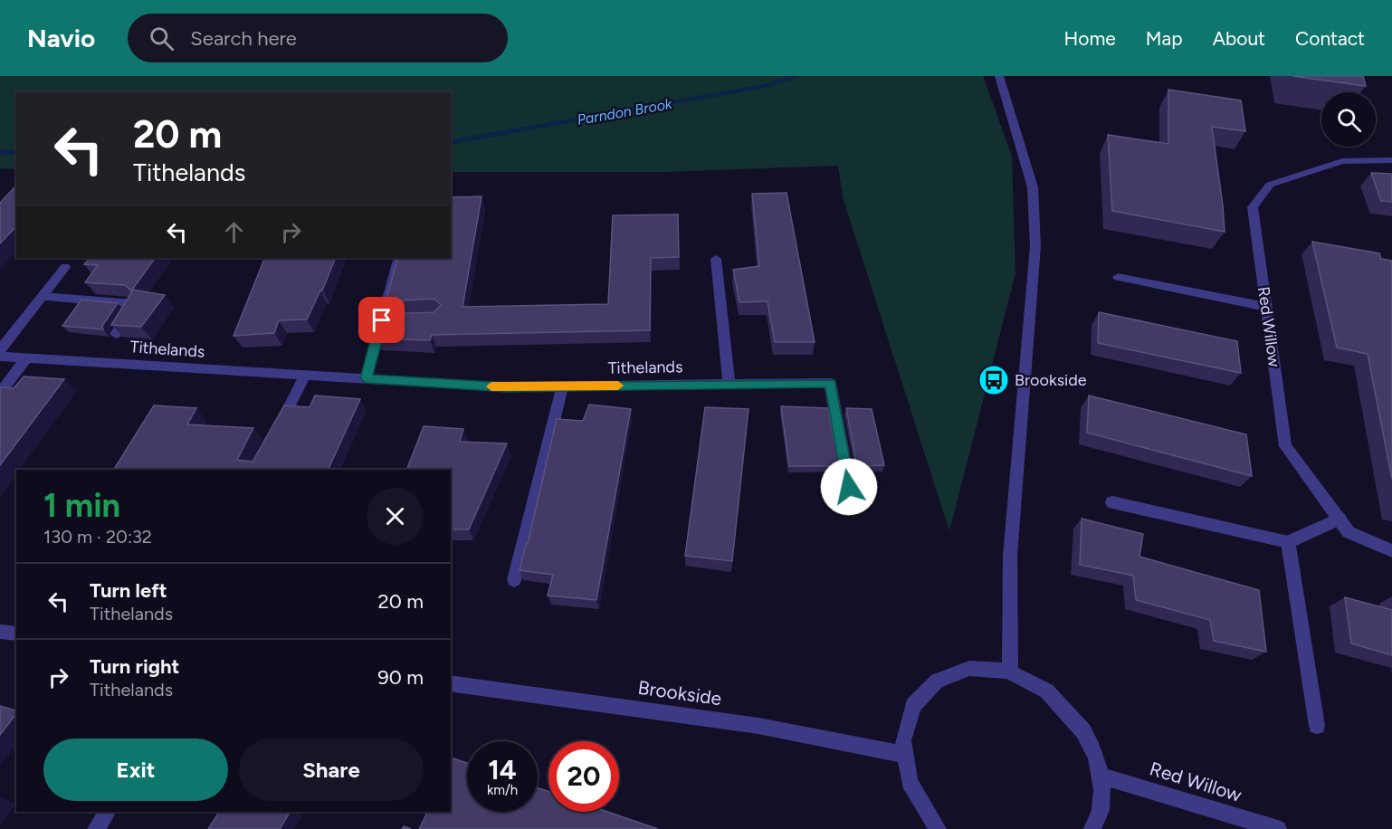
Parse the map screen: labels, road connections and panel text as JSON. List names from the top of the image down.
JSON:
{
  "streets": {
    "street": ["Red Willow", "Tithelands", "Brookside"]
  },
  "water": ["Parndon Brook"],
  "places": {
    "bus stop": ["Brookside"]
  },
  "page": {
    "header": "Navio",
    "search": "Search here",
    "nav": [
      "Home",
      "Map",
      "About",
      "Contact"
    ],
    "turn": ["20 m", "Tithelands"],
    "heading": ["1 min", "130 m · 20:32"],
    "list": [
      {
        "name": "Turn left",
        "note": "Tithelands",
        "value": "20 m"
      },
      {
        "name": "Turn right",
        "note": "Tithelands",
        "value": "90 m"
      }
    ],
    "buttons": ["Exit", "Share"],
    "speed": "14 km/h",
    "limit": "20"
  }
}
